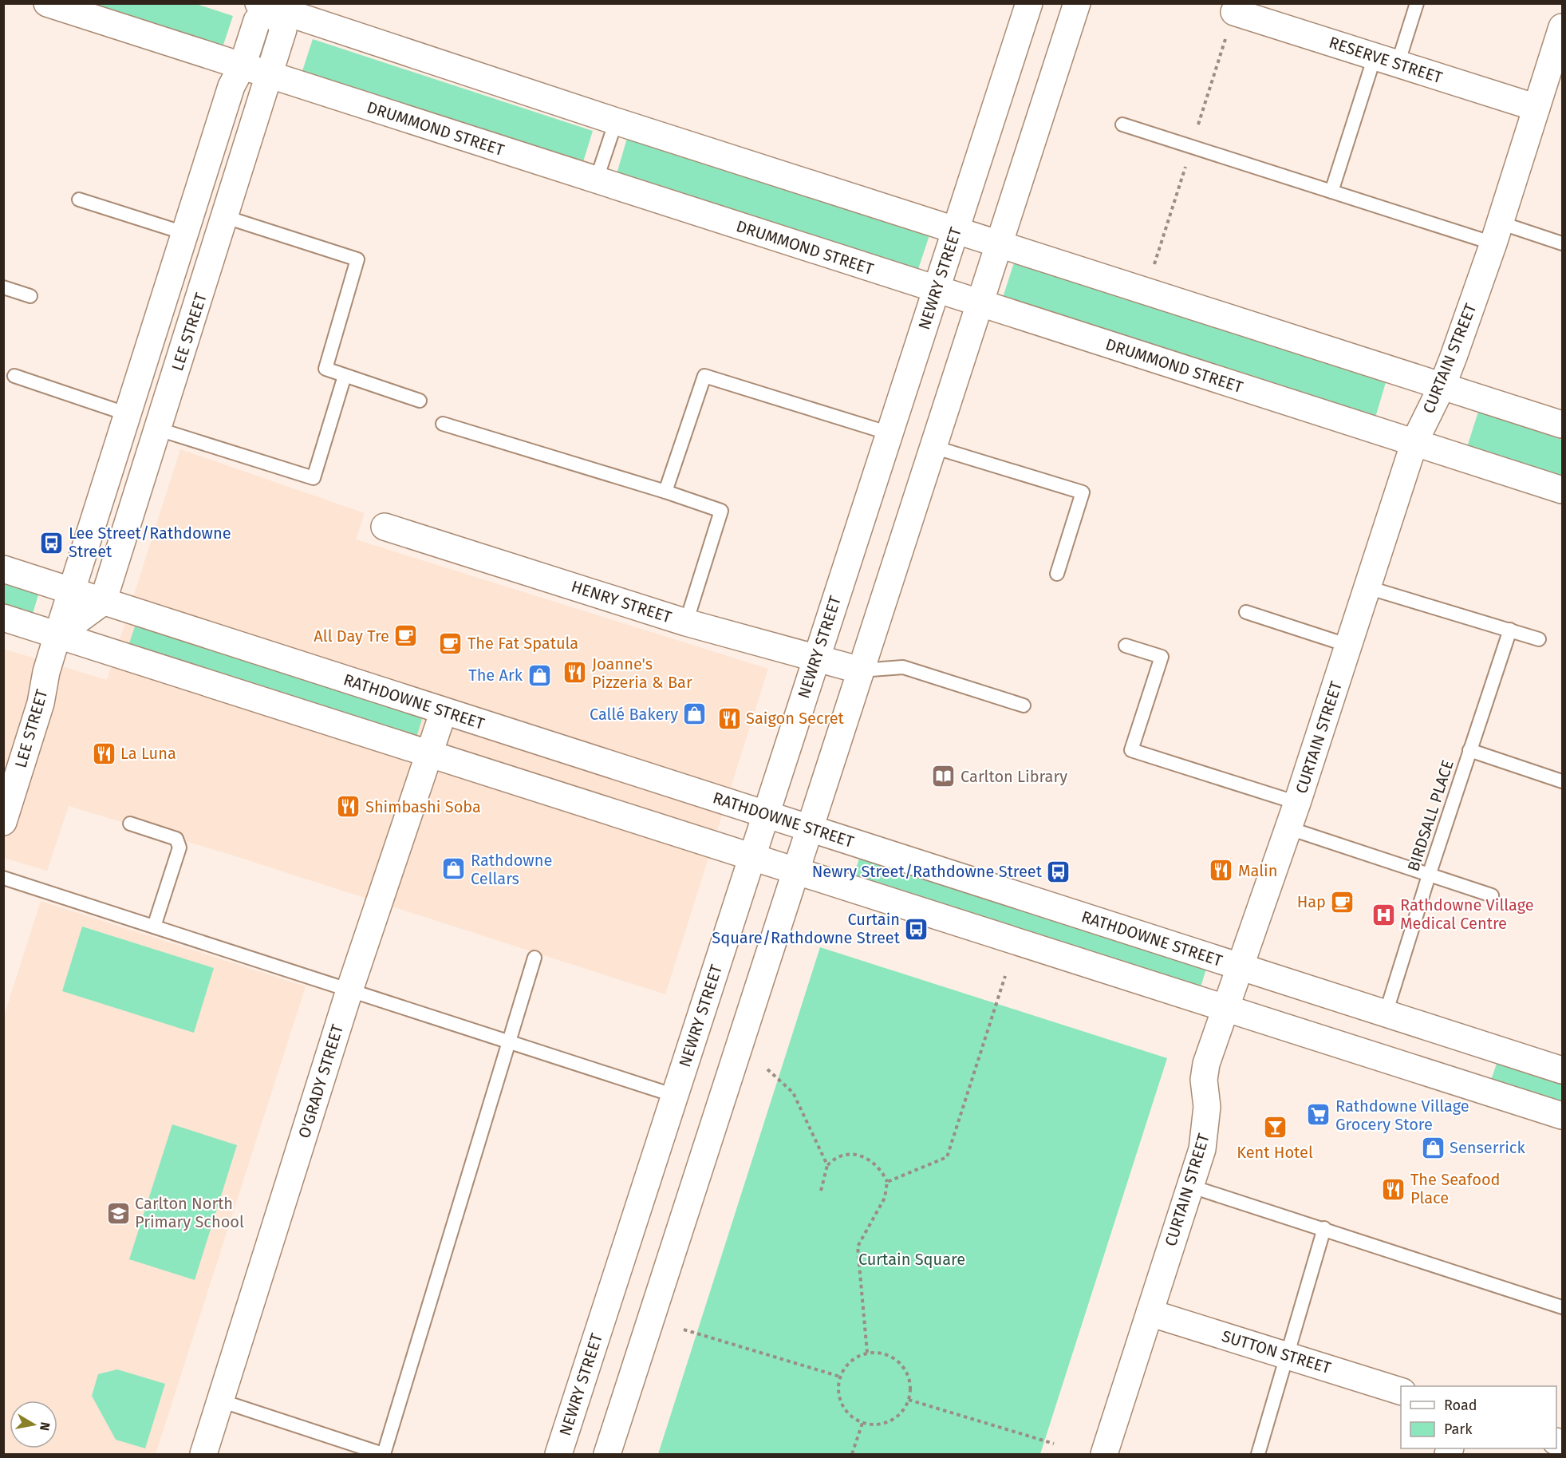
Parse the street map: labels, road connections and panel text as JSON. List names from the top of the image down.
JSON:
{
  "streets": {
    "street": [
      "RESERVE STREET",
      "DRUMMOND STREET",
      "NEWRY STREET",
      "LEE STREET",
      "CURTAIN STREET",
      "HENRY STREET",
      "RATHDOWNE STREET",
      "O'GRADY STREET",
      "SUTTON STREET"
    ],
    "lane": ["BIRDSALL PLACE"]
  },
  "crossings": [
    ["RESERVE STREET", "CURTAIN STREET"],
    ["DRUMMOND STREET", "NEWRY STREET"],
    ["DRUMMOND STREET", "LEE STREET"],
    ["DRUMMOND STREET", "CURTAIN STREET"],
    ["NEWRY STREET", "HENRY STREET"],
    ["NEWRY STREET", "RATHDOWNE STREET"],
    ["LEE STREET", "RATHDOWNE STREET"],
    ["CURTAIN STREET", "RATHDOWNE STREET"],
    ["CURTAIN STREET", "SUTTON STREET"],
    ["RATHDOWNE STREET", "BIRDSALL PLACE"],
    ["RATHDOWNE STREET", "O'GRADY STREET"]
  ],
  "parks": ["Curtain Square"],
  "places": {
    "bus stop": ["Lee Street/Rathdowne Street", "Newry Street/Rathdowne Street", "Curtain Square/Rathdowne Street"],
    "cafe": ["All Day Tre", "The Fat Spatula", "Hap"],
    "restaurant": [
      "Joanne's Pizzeria & Bar",
      "Saigon Secret",
      "La Luna",
      "Shimbashi Soba",
      "Malin",
      "The Seafood Place"
    ],
    "shop": [
      "The Ark",
      "Callé Bakery",
      "Rathdowne Cellars",
      "Senserrick"
    ],
    "library": ["Carlton Library"],
    "hospital": ["Rathdowne Village Medical Centre"],
    "supermarket": ["Rathdowne Village Grocery Store"],
    "bar": ["Kent Hotel"],
    "school or university": ["Carlton North Primary School"]
  },
  "legend": ["Road", "Park"],
  "north": "right"
}
